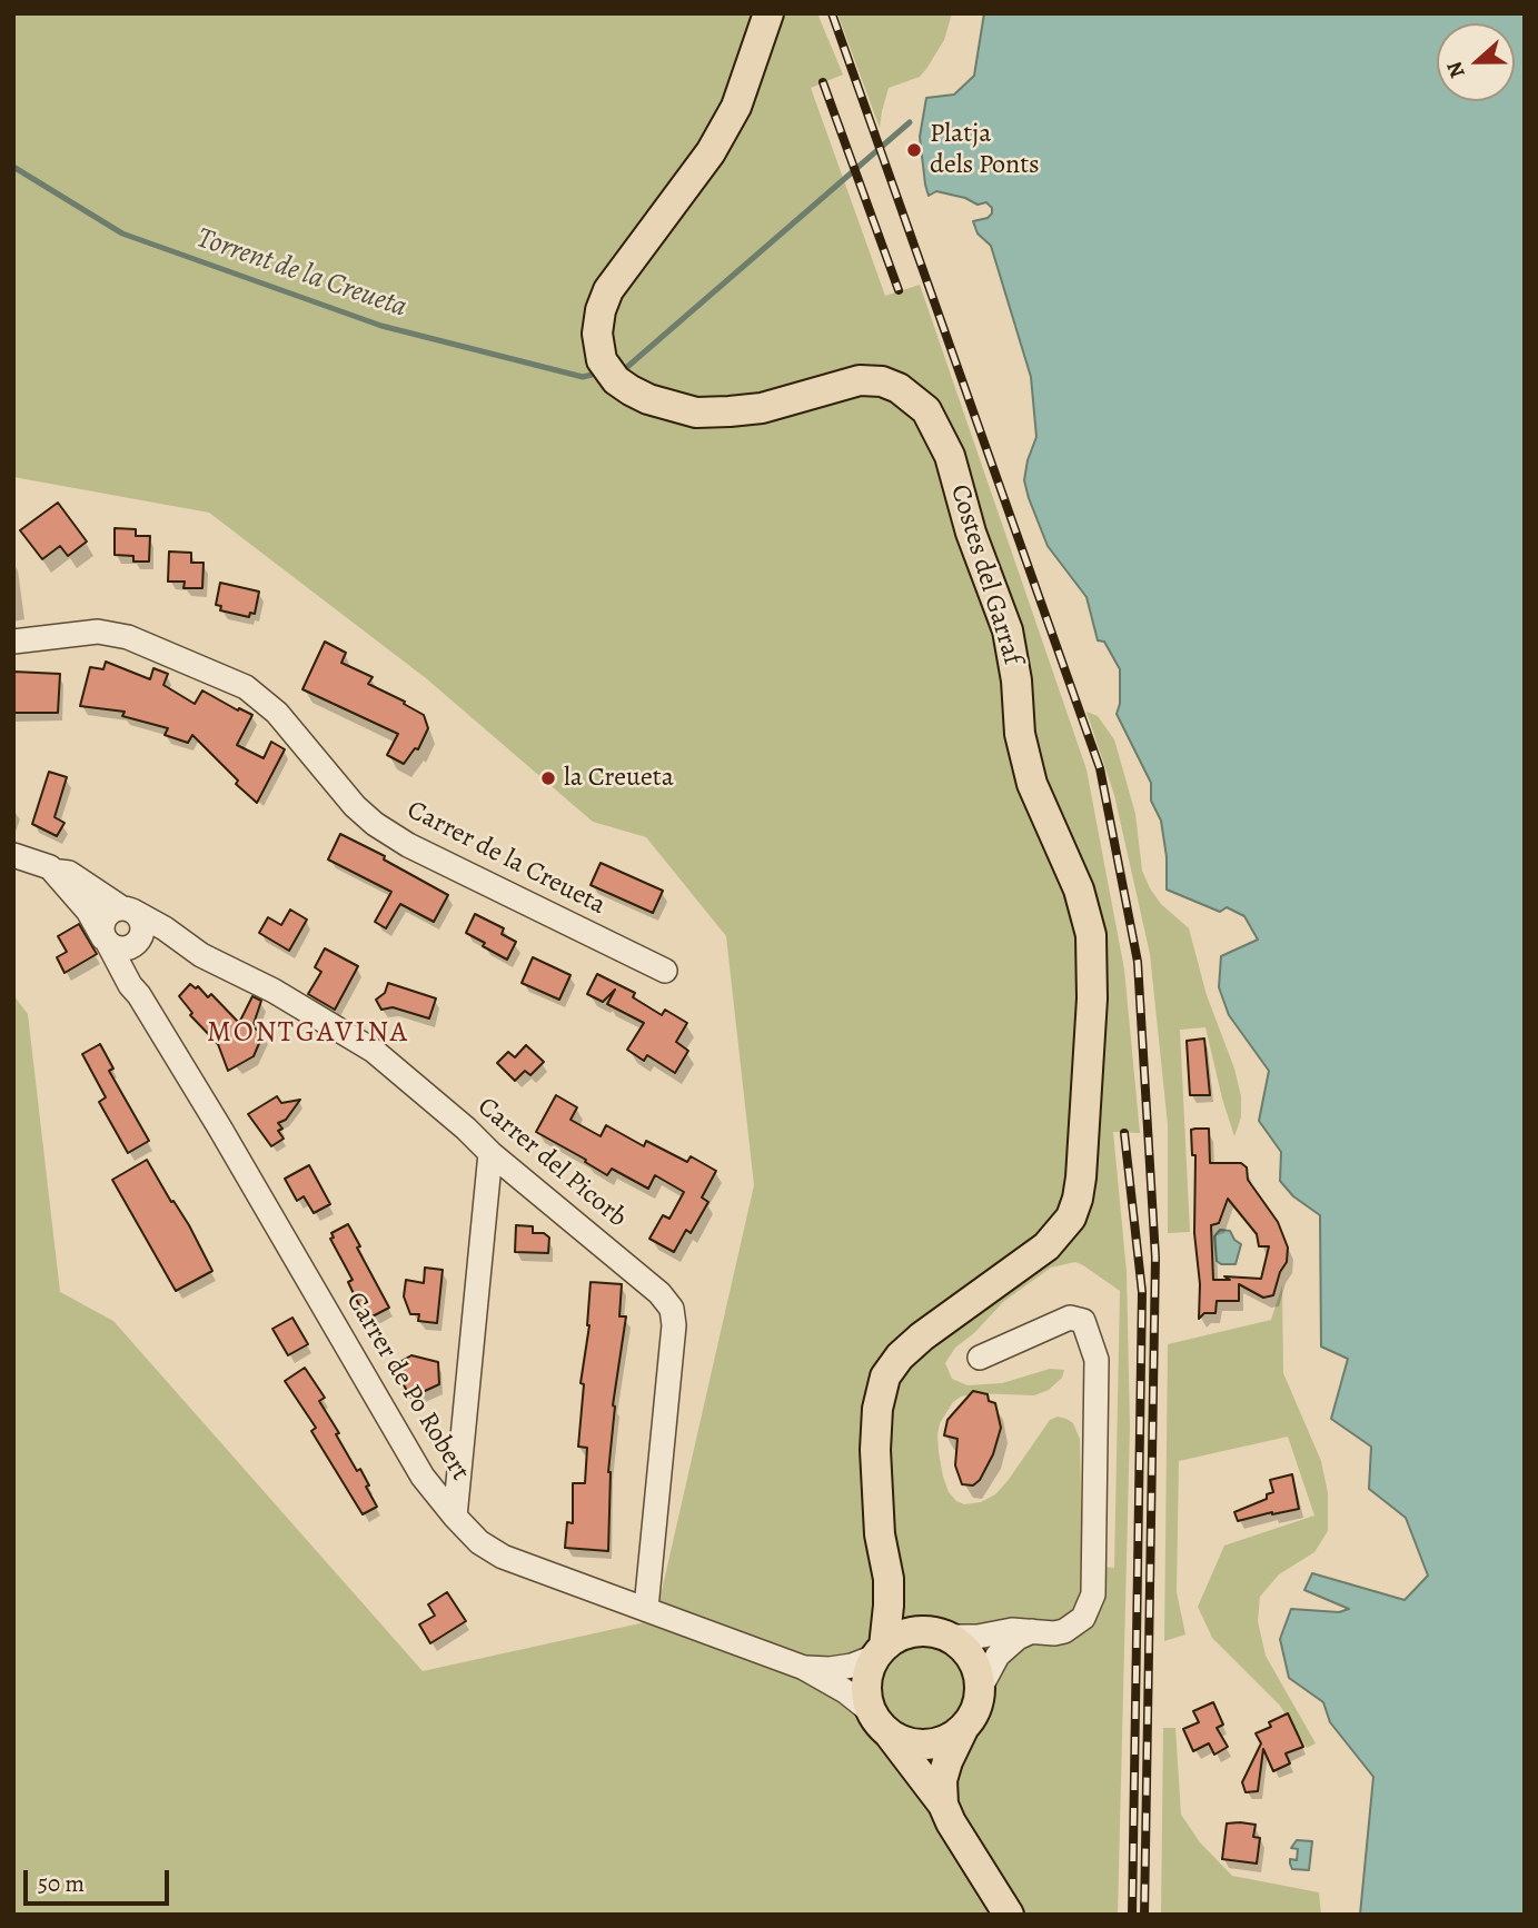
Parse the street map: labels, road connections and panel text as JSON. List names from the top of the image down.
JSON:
{
  "streets": {
    "main road": ["Costes del Garraf"],
    "street": ["Carrer de la Creueta", "Carrer del Picorb", "Carrer de Po Robert"]
  },
  "crossings": [
    ["Costes del Garraf", "Carrer de Po Robert"],
    ["Carrer del Picorb", "Carrer de Po Robert"]
  ],
  "districts": ["MONTGAVINA"],
  "water": ["Torrent de la Creueta"],
  "places": ["Platja dels Ponts", "la Creueta"],
  "scale_bar": "50 m",
  "north": "left"
}
